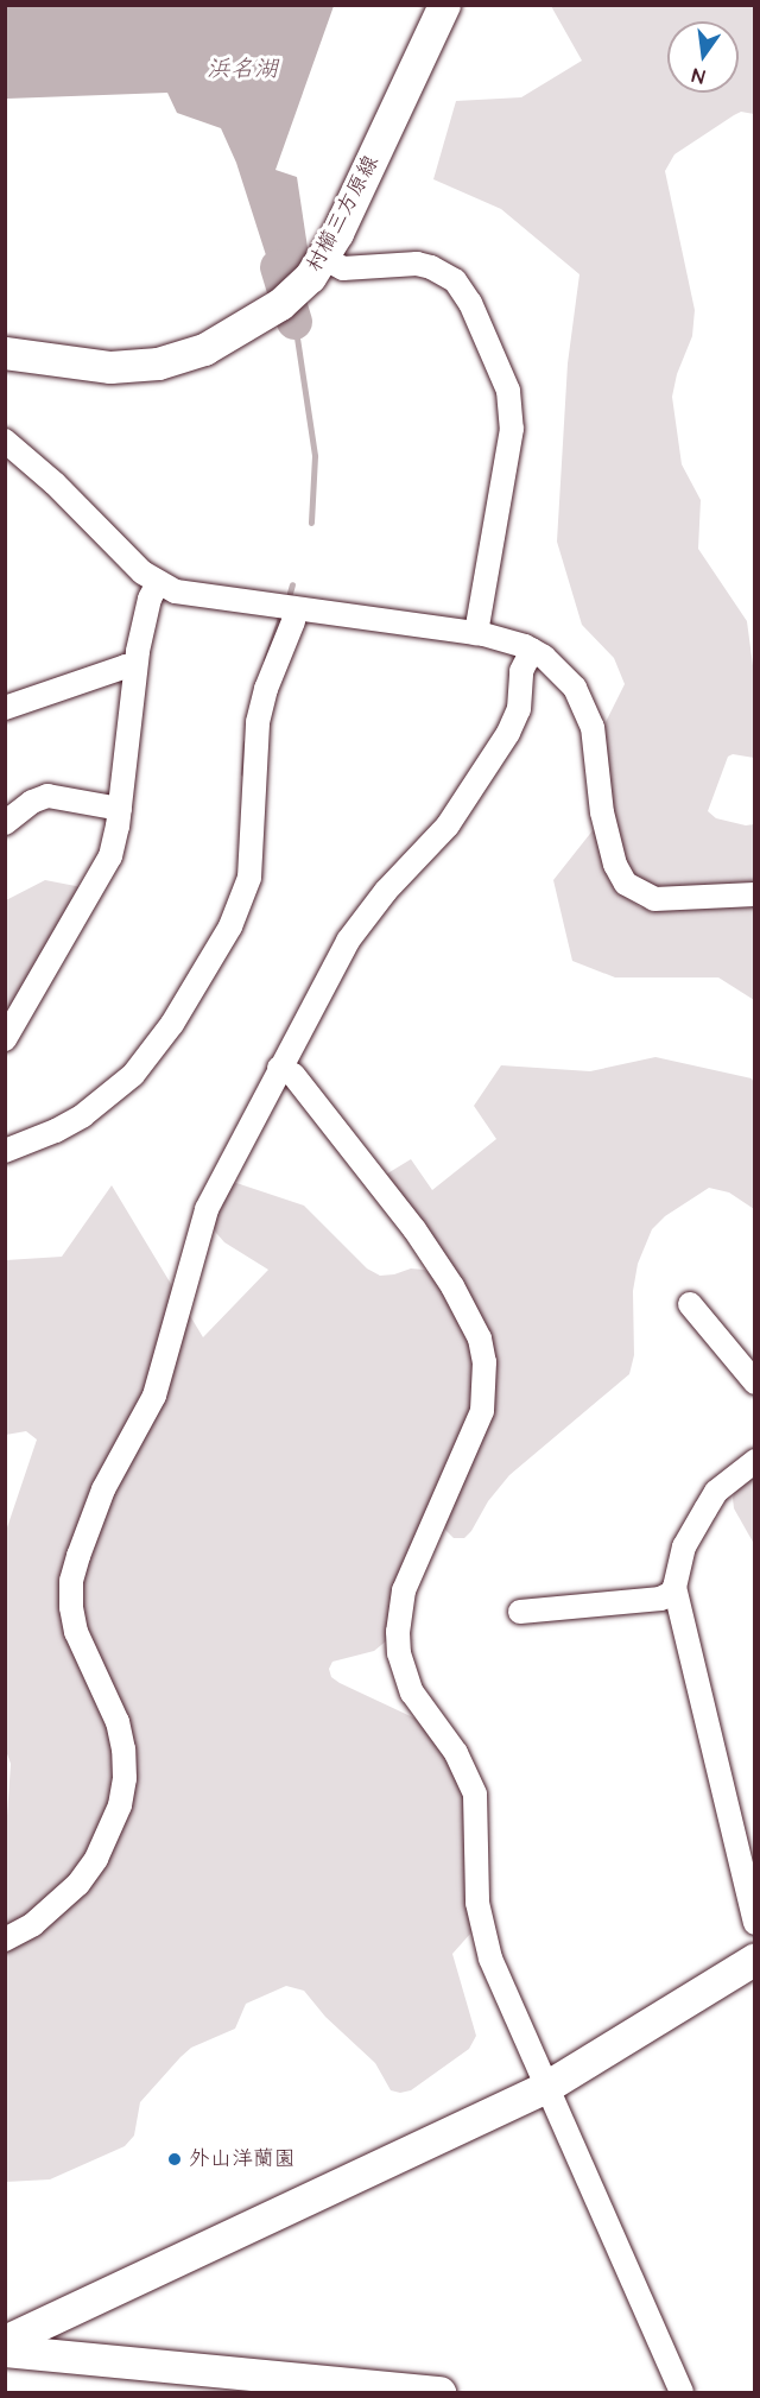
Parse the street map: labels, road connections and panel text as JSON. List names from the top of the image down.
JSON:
{
  "streets": {
    "street": ["村櫛三方原線"]
  },
  "water": ["浜名湖"],
  "places": ["外山洋蘭園"],
  "north": "bottom"
}
